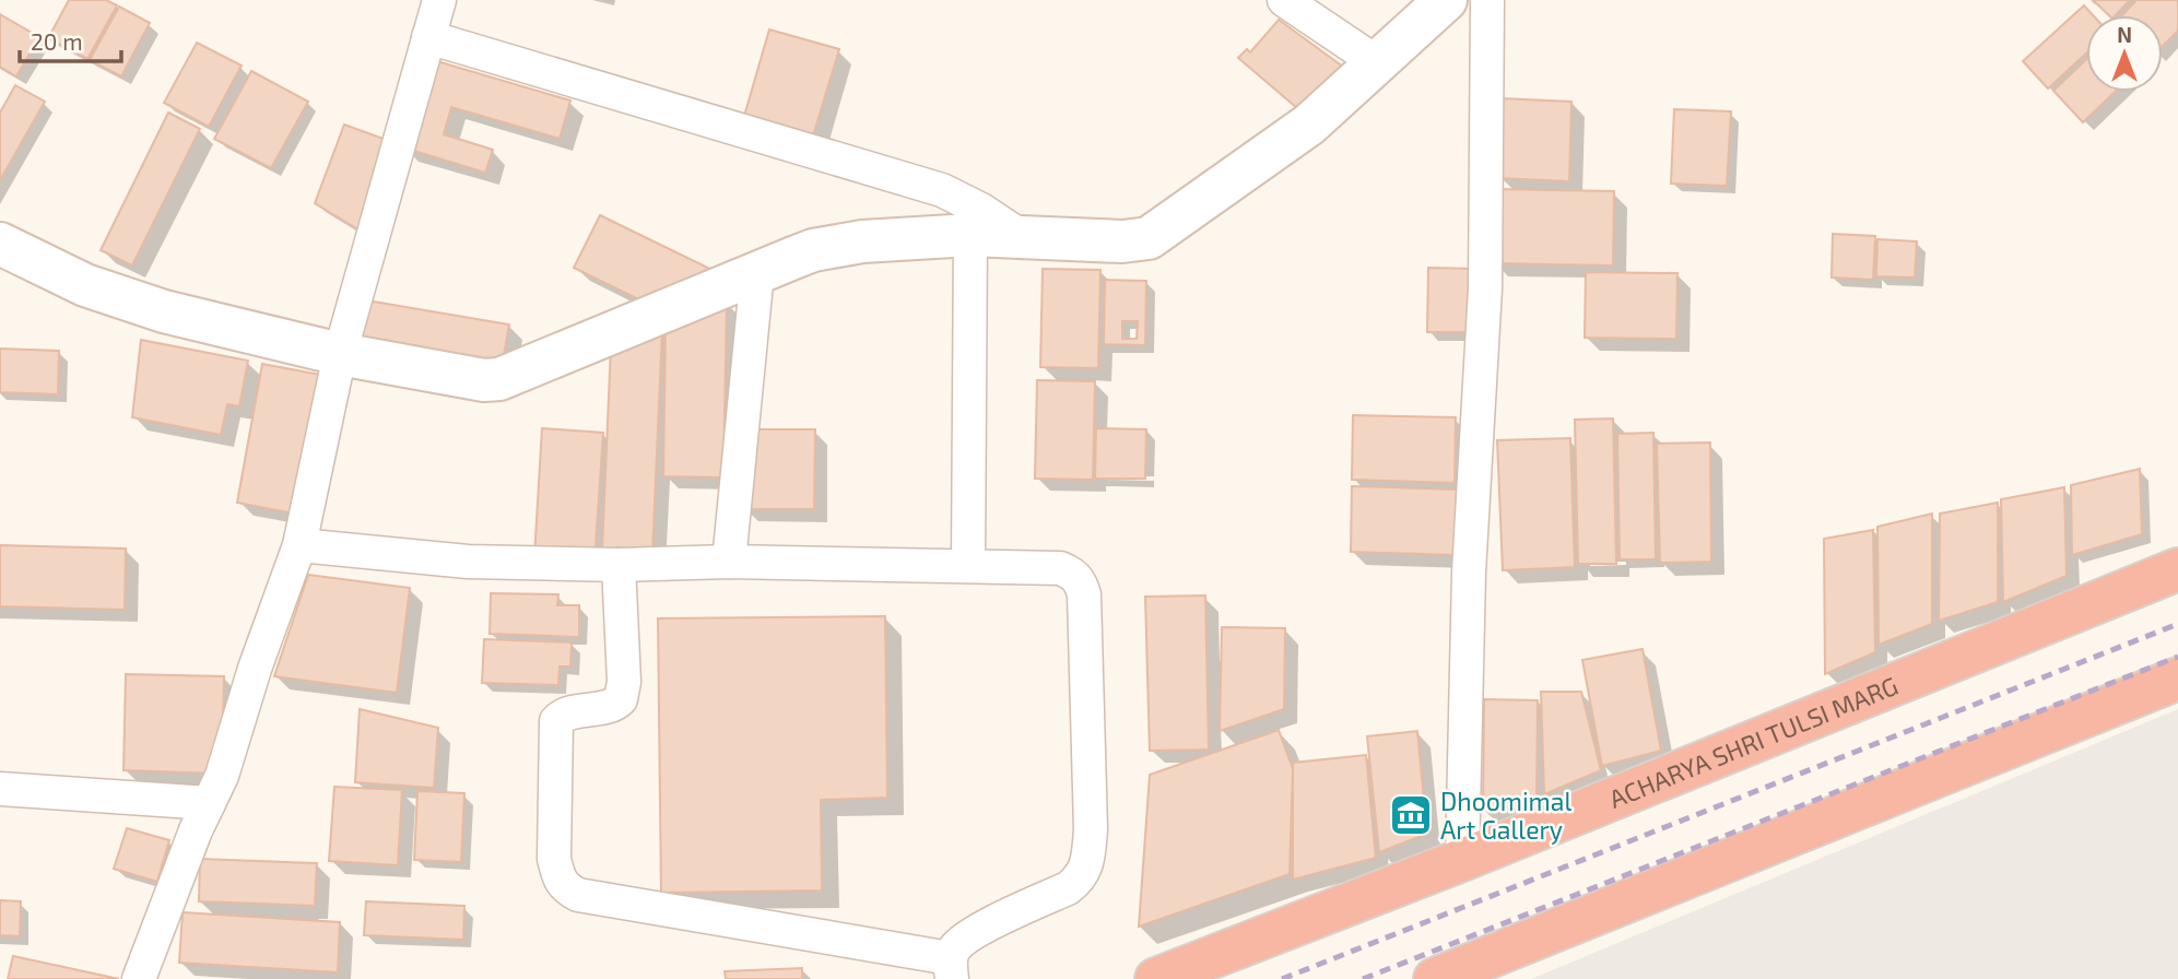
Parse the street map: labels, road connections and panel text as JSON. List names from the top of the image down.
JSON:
{
  "streets": {
    "highway": ["ACHARYA SHRI TULSI MARG"]
  },
  "places": {
    "museum": ["Dhoomimal Art Gallery"]
  },
  "scale_bar": "20 m",
  "north": "top"
}
